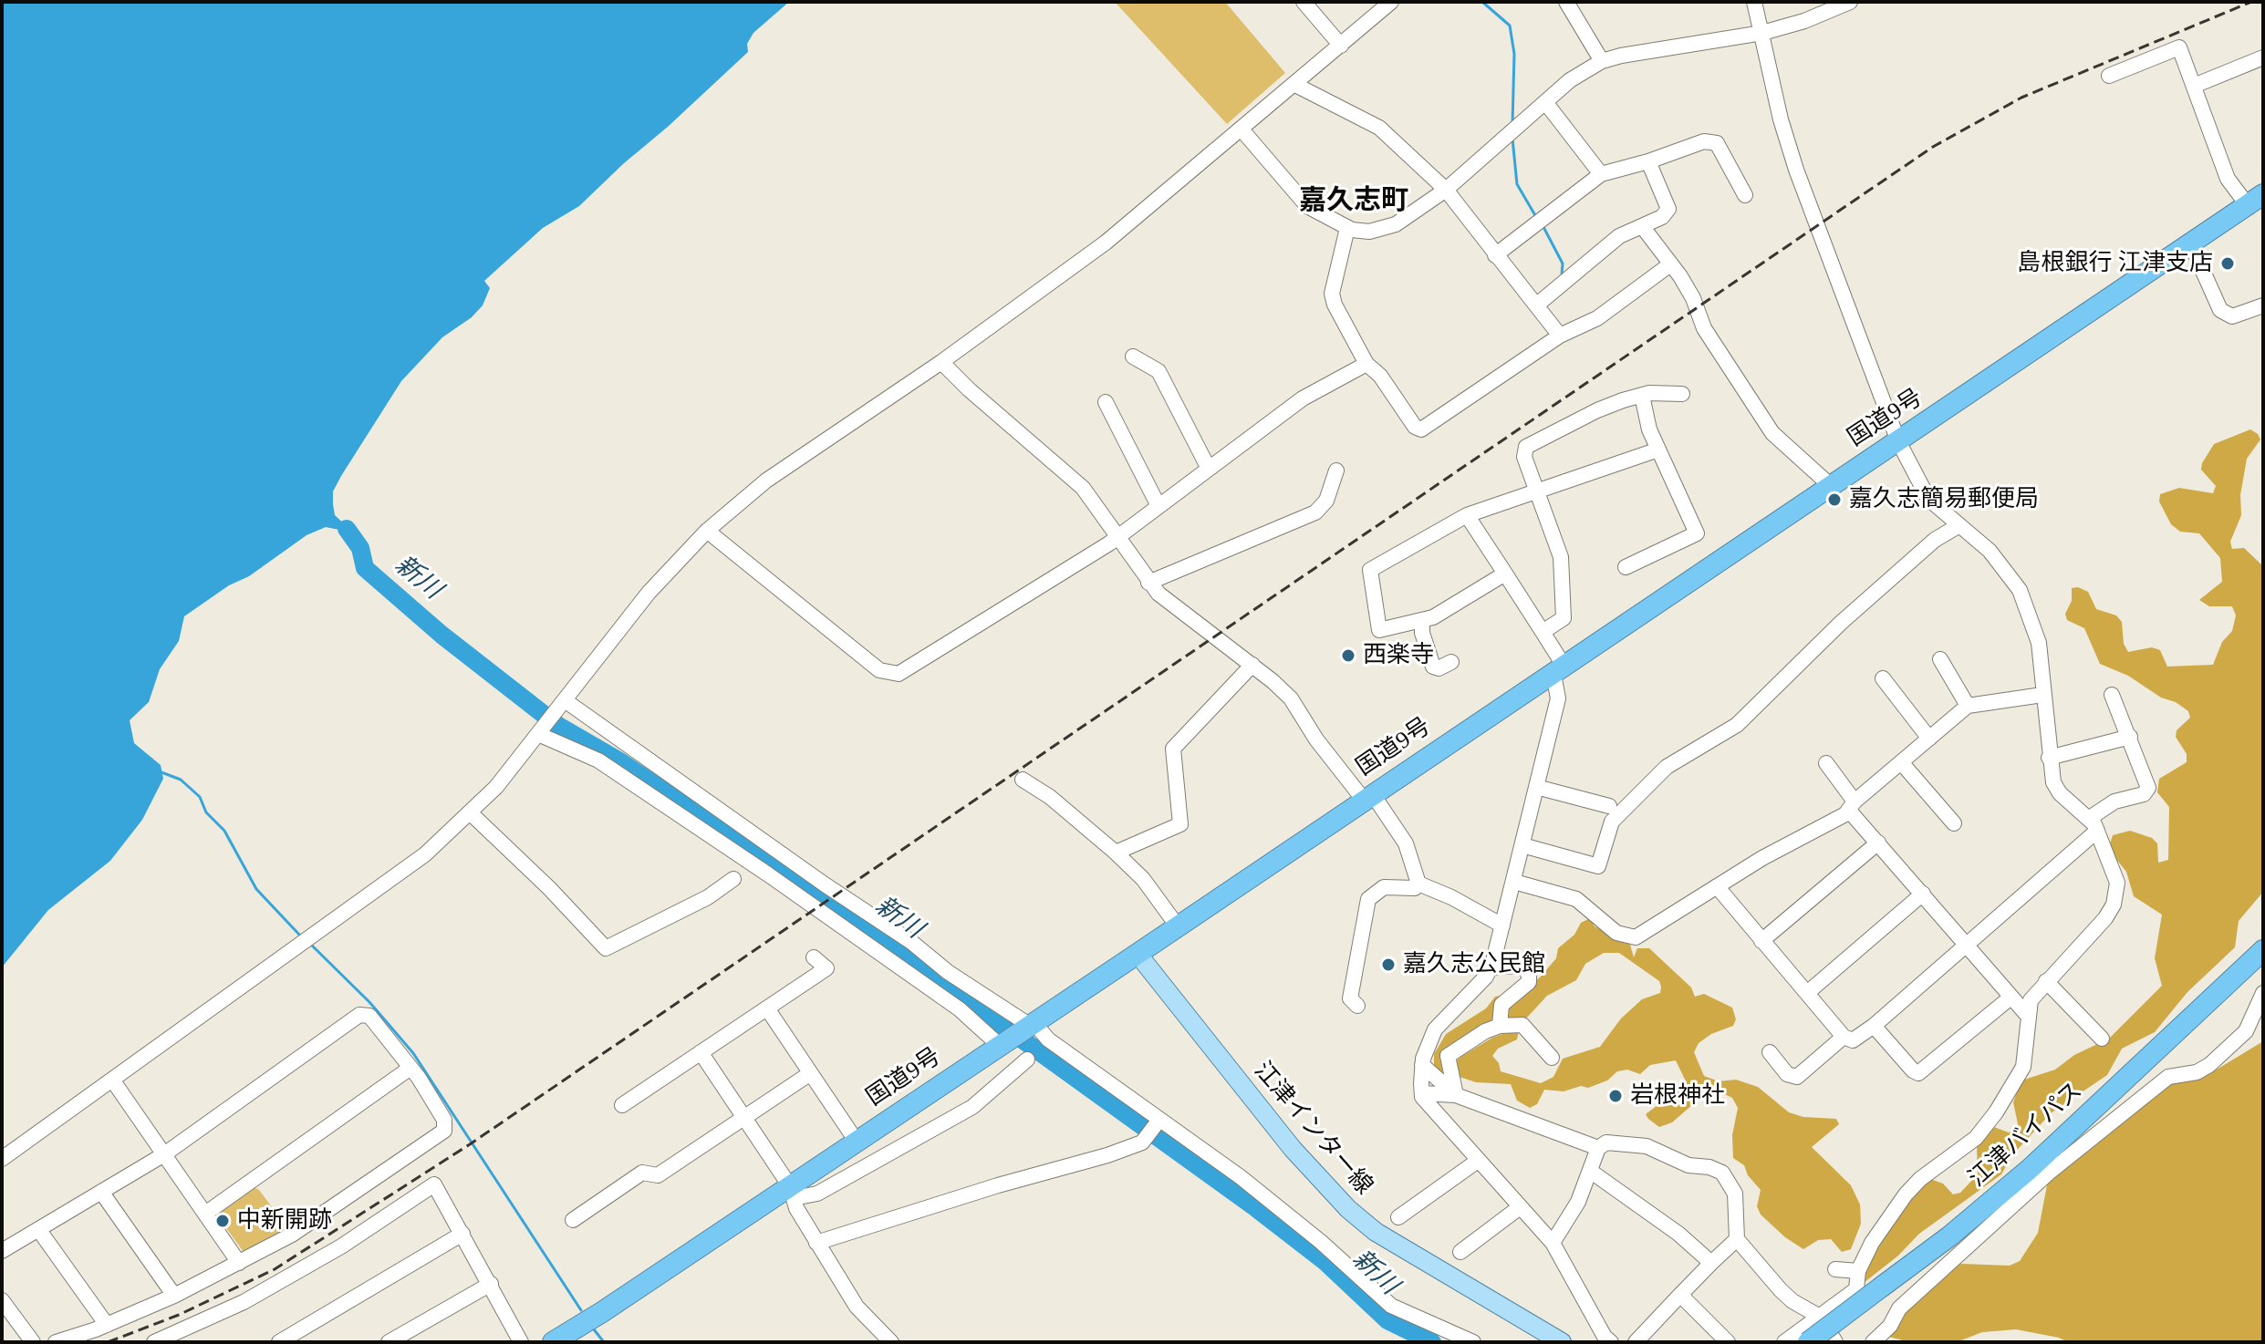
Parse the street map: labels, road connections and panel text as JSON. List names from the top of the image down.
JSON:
{
  "streets": {
    "highway": ["国道9号", "江津バイパス"],
    "main road": ["江津インター線"]
  },
  "crossings": [
    ["国道9号", "江津インター線"]
  ],
  "districts": ["嘉久志町"],
  "water": ["新川"],
  "places": [
    "島根銀行 江津支店",
    "嘉久志簡易郵便局",
    "西楽寺",
    "嘉久志公民館",
    "岩根神社",
    "中新開跡"
  ]
}
